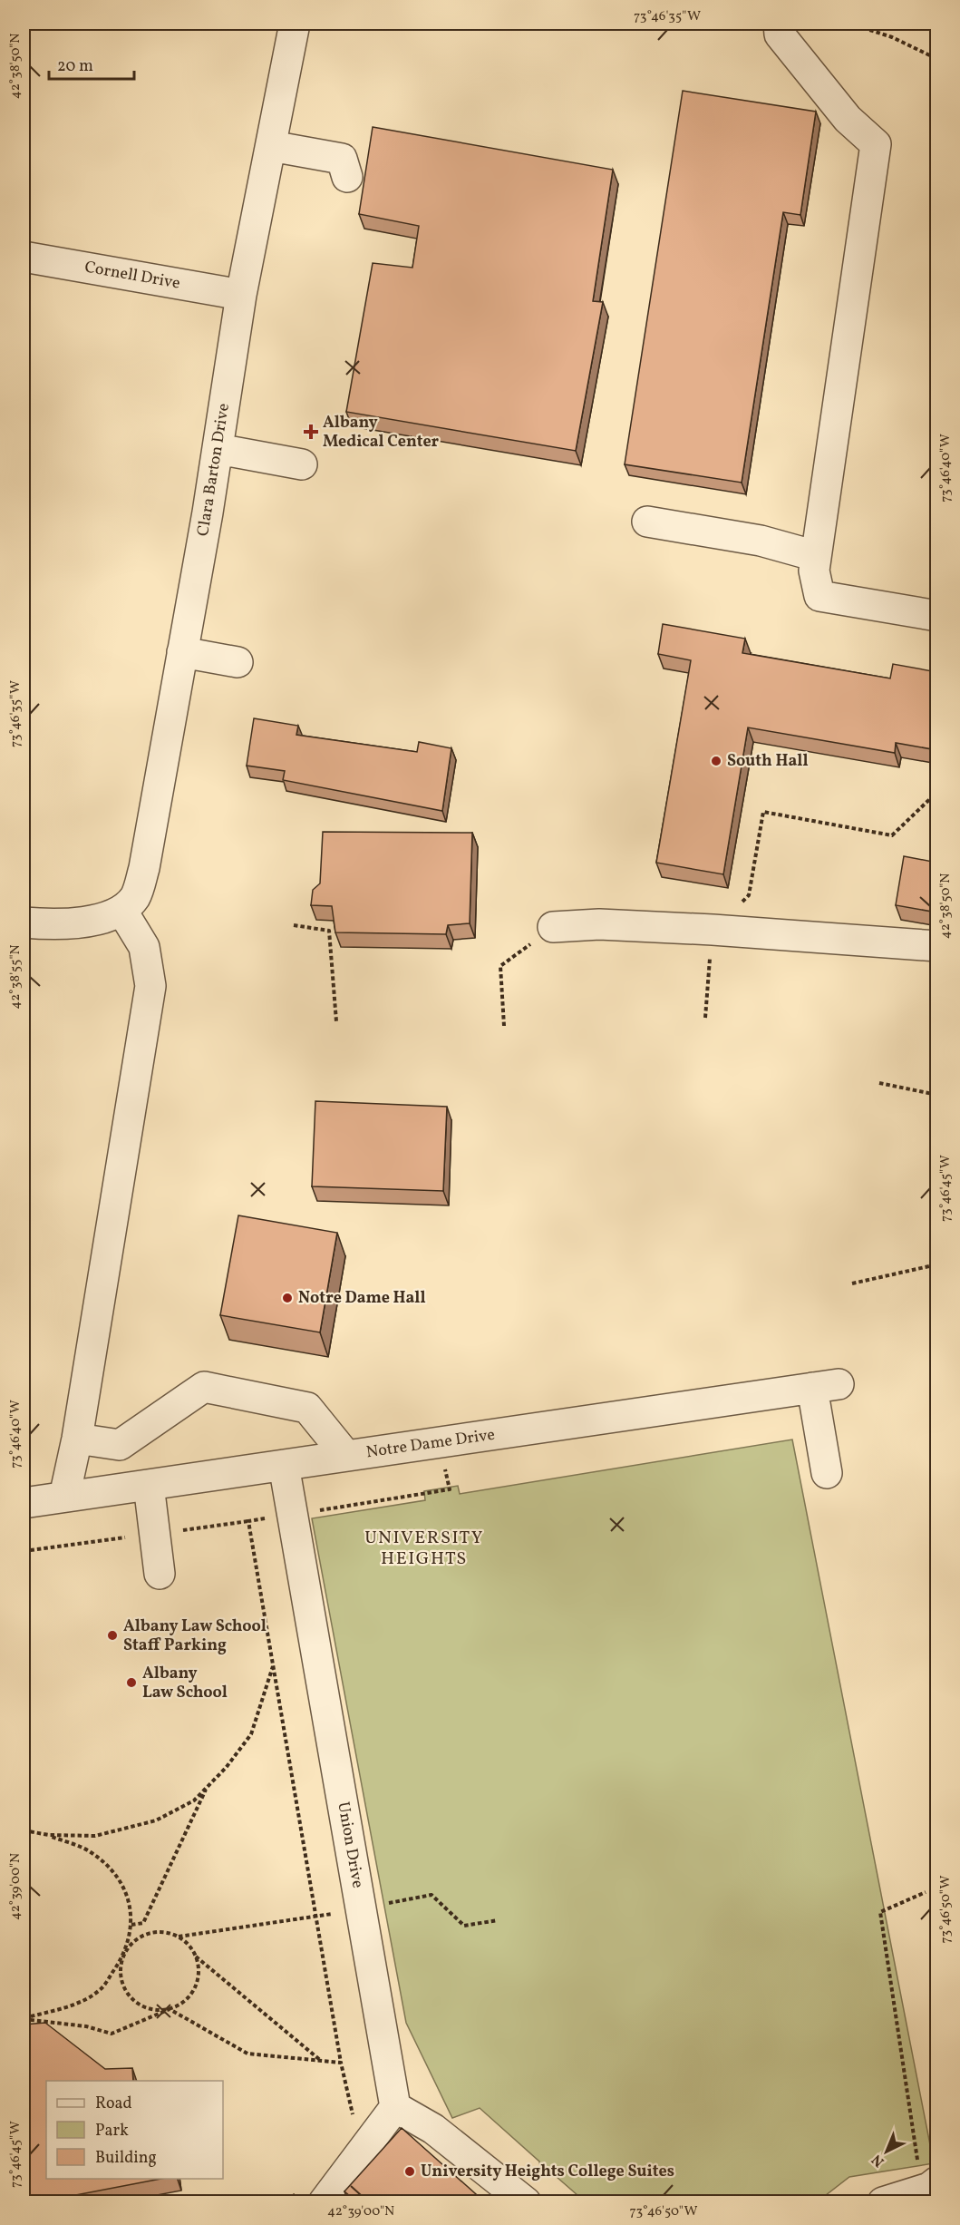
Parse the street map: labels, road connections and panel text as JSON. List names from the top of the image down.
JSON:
{
  "streets": {
    "street": [
      "Cornell Drive",
      "Clara Barton Drive",
      "Notre Dame Drive",
      "Union Drive"
    ]
  },
  "crossings": [
    ["Cornell Drive", "Clara Barton Drive"],
    ["Notre Dame Drive", "Union Drive"]
  ],
  "districts": ["UNIVERSITY HEIGHTS"],
  "places": {
    "health": ["Albany Medical Center"],
    "other": [
      "South Hall",
      "Notre Dame Hall",
      "Albany Law School Staff Parking",
      "Albany Law School",
      "University Heights College Suites"
    ]
  },
  "legend": ["Road", "Park", "Building"],
  "scale_bar": "20 m",
  "north": "bottom left",
  "coordinates": [
    "73°46'35\"W",
    "42°38'50\"N",
    "73°46'40\"W",
    "42°38'55\"N",
    "73°46'45\"W",
    "42°39'00\"N",
    "73°46'50\"W"
  ]
}
